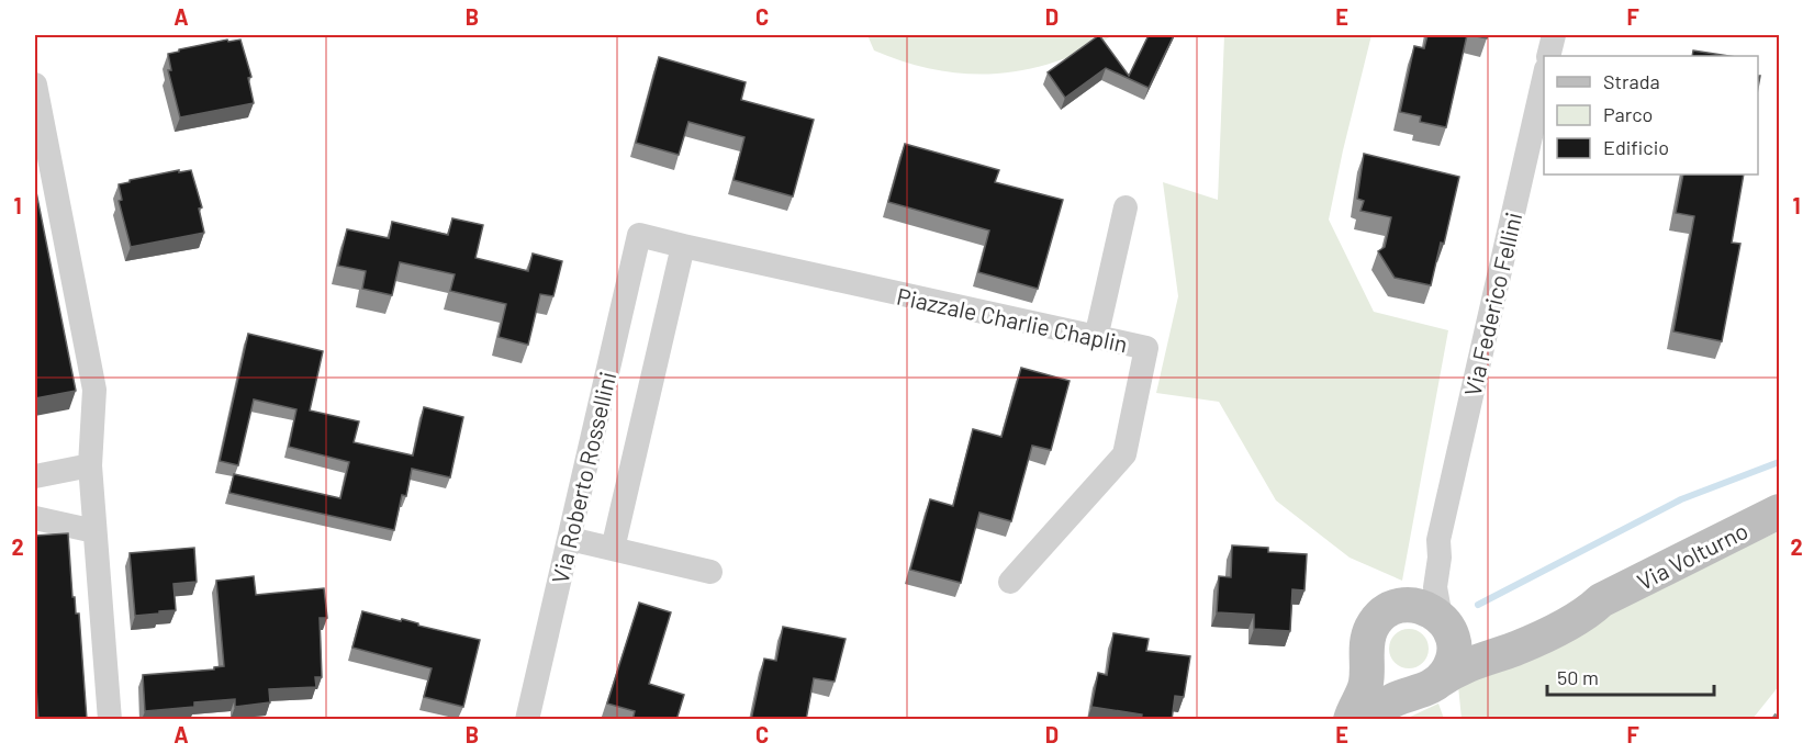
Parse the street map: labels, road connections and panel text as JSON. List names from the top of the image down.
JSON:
{
  "streets": {
    "street": [
      "Via Federico Fellini",
      "Piazzale Charlie Chaplin",
      "Via Roberto Rossellini",
      "Via Volturno"
    ]
  },
  "crossings": [
    ["Via Federico Fellini", "Via Volturno"],
    ["Piazzale Charlie Chaplin", "Via Roberto Rossellini"]
  ],
  "legend": ["Strada", "Parco", "Edificio"],
  "scale_bar": "50 m",
  "grid": {
    "columns": [
      "A",
      "B",
      "C",
      "D",
      "E",
      "F"
    ],
    "rows": ["1", "2"]
  }
}
